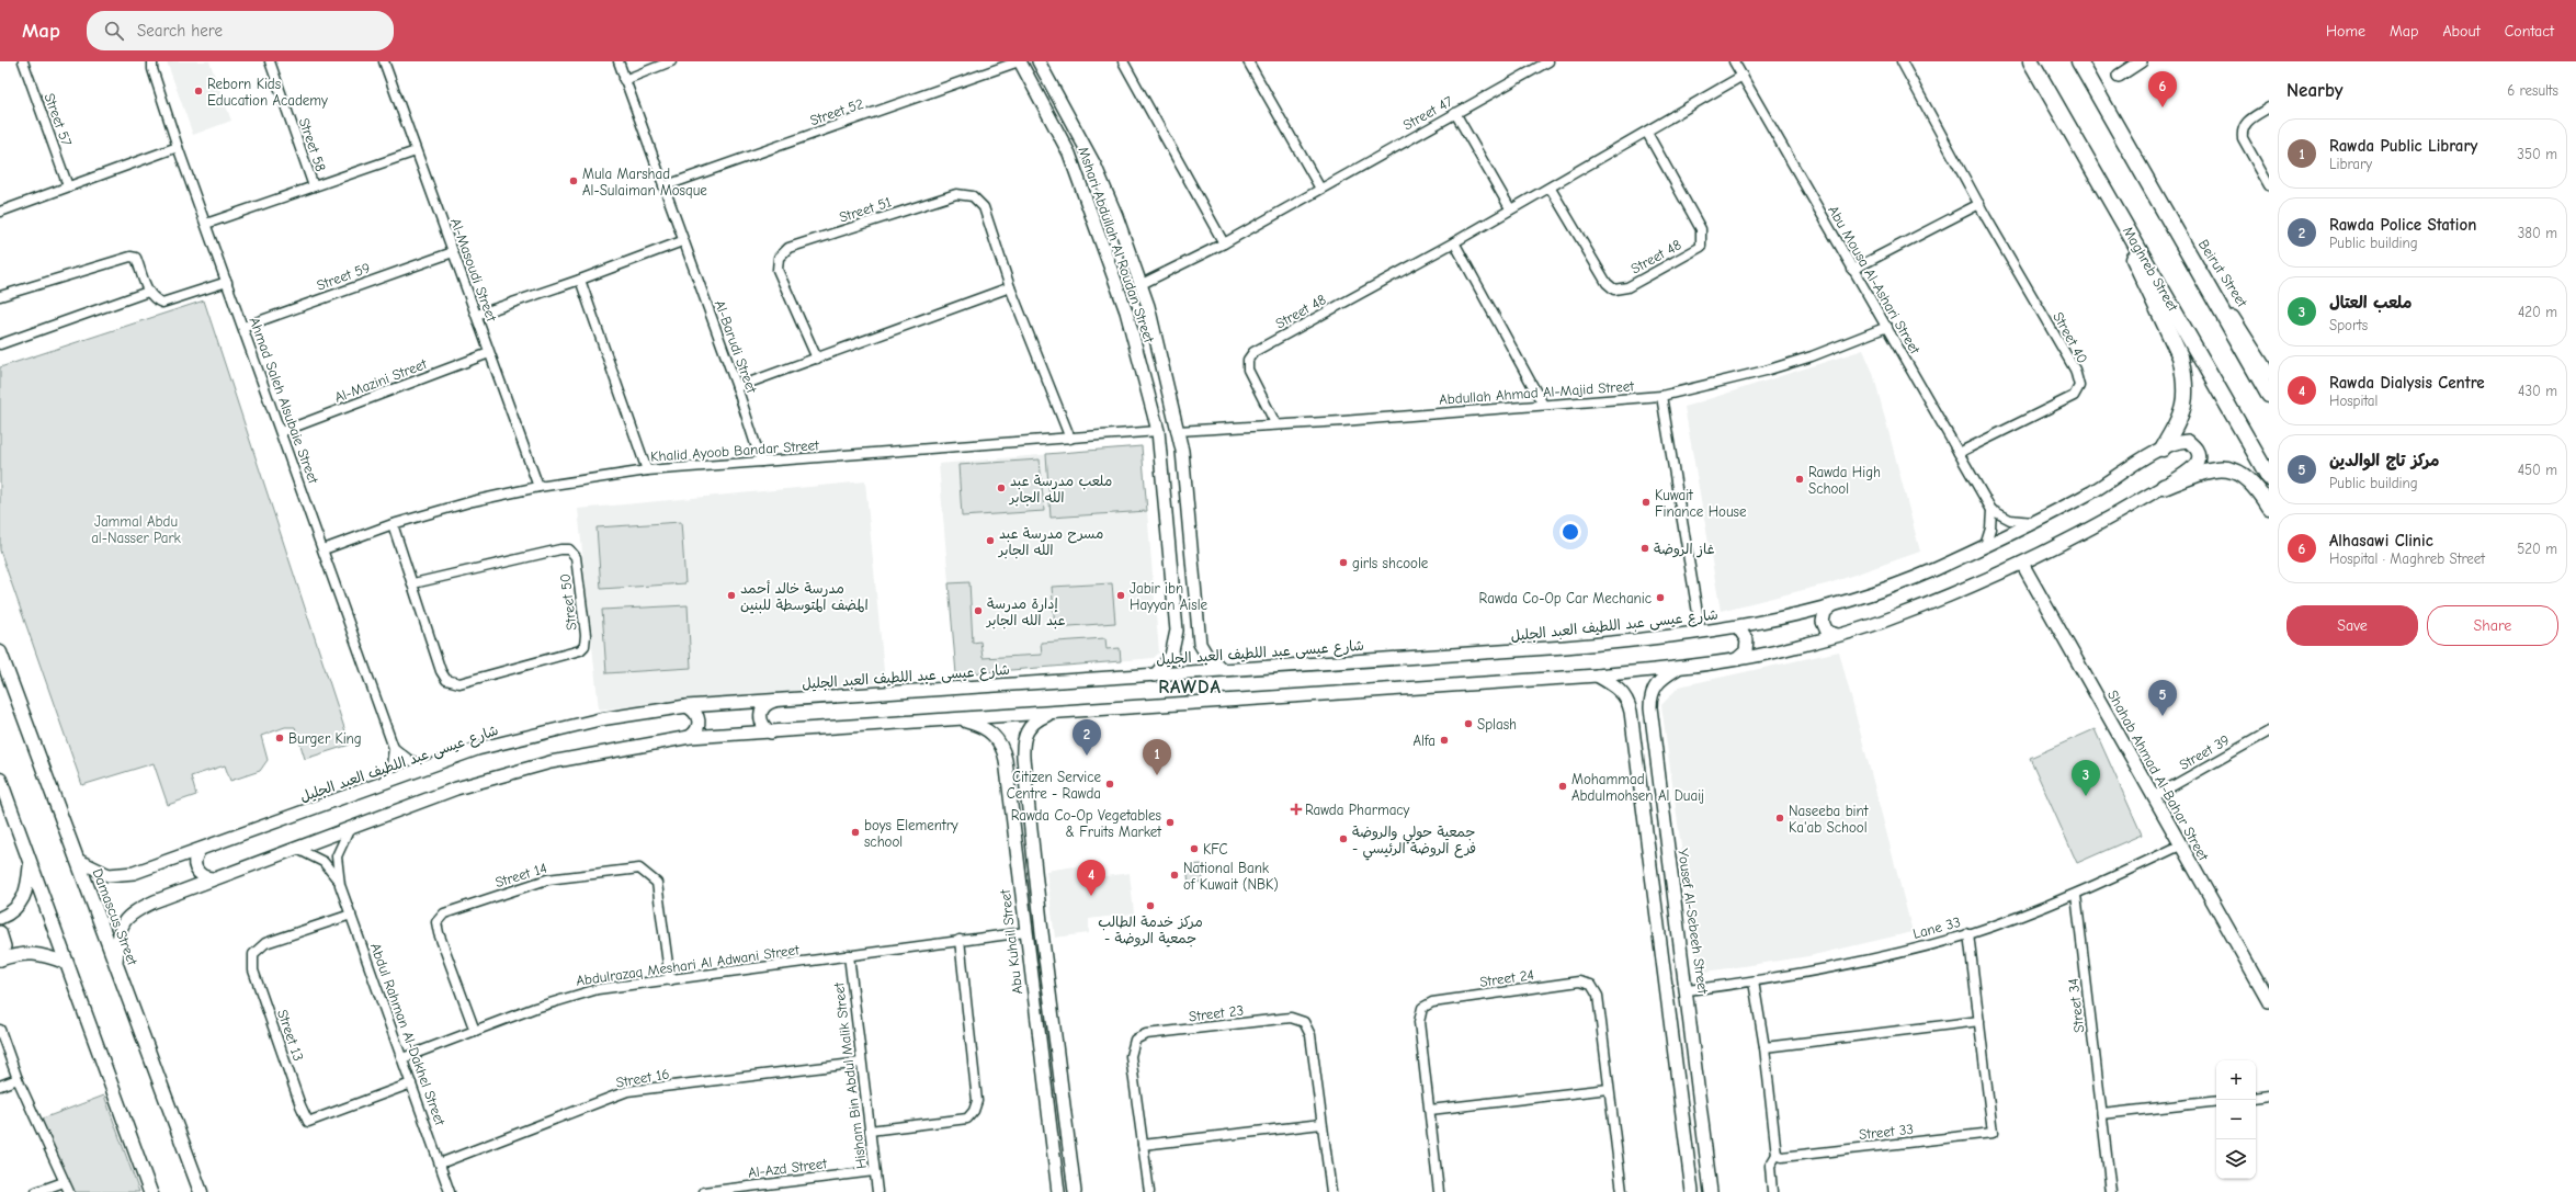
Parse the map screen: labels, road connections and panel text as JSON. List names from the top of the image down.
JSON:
{
  "streets": {
    "highway": ["Maghreb Street"],
    "main road": [
      "Mshari Abdullah Al Roudan Street",
      "Beirut Street",
      "شارع عيسى عبد اللطيف العبد الجليل",
      "Shahab Ahmad Al-Bahar Street",
      "Damascus Street",
      "Yousef Al-Sebeeh Street",
      "Abu Kuhail Street"
    ],
    "street": [
      "Street 52",
      "Street 47",
      "Street 57",
      "Street 58",
      "Street 51",
      "Street 48",
      "Al-Masoudi Street",
      "Street 59",
      "Abu Mousa Al-Ashari Street",
      "Street 40",
      "Al-Barudi Street",
      "Al-Mazini Street",
      "Abdullah Ahmad Al-Majid Street",
      "Ahmad Saleh Alsubaie Street",
      "Khalid Ayoob Bandar Street",
      "Street 50",
      "Street 39",
      "Street 14",
      "Lane 33",
      "Abdulrazaq Meshari Al Adwani Street",
      "Street 24",
      "Street 34",
      "Street 23",
      "Abdul Rahman Al-Dakhel Street",
      "Street 13",
      "Hisham Bin Abdul Malik Street",
      "Street 16",
      "Street 33",
      "Al-Azd Street"
    ]
  },
  "crossings": [
    ["Street 52", "Mshari Abdullah Al Roudan Street"],
    ["Street 52", "Al-Barudi Street"],
    ["Street 47", "Mshari Abdullah Al Roudan Street"],
    ["Street 58", "Al-Masoudi Street"],
    ["Street 58", "Ahmad Saleh Alsubaie Street"],
    ["Street 51", "Khalid Ayoob Bandar Street"],
    ["Mshari Abdullah Al Roudan Street", "Abdullah Ahmad Al-Majid Street"],
    ["Mshari Abdullah Al Roudan Street", "Khalid Ayoob Bandar Street"],
    ["Mshari Abdullah Al Roudan Street", "شارع عيسى عبد اللطيف العبد الجليل"],
    ["Street 48", "Abu Mousa Al-Ashari Street"],
    ["Street 48", "Abdullah Ahmad Al-Majid Street"],
    ["Al-Masoudi Street", "Street 59"],
    ["Al-Masoudi Street", "Al-Mazini Street"],
    ["Al-Masoudi Street", "Khalid Ayoob Bandar Street"],
    ["Street 59", "Ahmad Saleh Alsubaie Street"],
    ["Abu Mousa Al-Ashari Street", "Street 40"],
    ["Abu Mousa Al-Ashari Street", "Abdullah Ahmad Al-Majid Street"],
    ["Al-Barudi Street", "Khalid Ayoob Bandar Street"],
    ["Al-Mazini Street", "Ahmad Saleh Alsubaie Street"],
    ["Ahmad Saleh Alsubaie Street", "Khalid Ayoob Bandar Street"],
    ["Ahmad Saleh Alsubaie Street", "شارع عيسى عبد اللطيف العبد الجليل"],
    ["Khalid Ayoob Bandar Street", "Street 50"],
    ["شارع عيسى عبد اللطيف العبد الجليل", "Shahab Ahmad Al-Bahar Street"],
    ["شارع عيسى عبد اللطيف العبد الجليل", "Damascus Street"],
    ["شارع عيسى عبد اللطيف العبد الجليل", "Yousef Al-Sebeeh Street"],
    ["شارع عيسى عبد اللطيف العبد الجليل", "Abu Kuhail Street"],
    ["شارع عيسى عبد اللطيف العبد الجليل", "Abdul Rahman Al-Dakhel Street"],
    ["Street 39", "Shahab Ahmad Al-Bahar Street"],
    ["Shahab Ahmad Al-Bahar Street", "Lane 33"],
    ["Street 14", "Abdulrazaq Meshari Al Adwani Street"],
    ["Yousef Al-Sebeeh Street", "Lane 33"],
    ["Lane 33", "Street 34"],
    ["Lane 33", "Street 33"],
    ["Abu Kuhail Street", "Abdulrazaq Meshari Al Adwani Street"],
    ["Abdulrazaq Meshari Al Adwani Street", "Abdul Rahman Al-Dakhel Street"],
    ["Abdulrazaq Meshari Al Adwani Street", "Hisham Bin Abdul Malik Street"],
    ["Abdul Rahman Al-Dakhel Street", "Street 13"],
    ["Abdul Rahman Al-Dakhel Street", "Street 16"],
    ["Hisham Bin Abdul Malik Street", "Street 16"],
    ["Hisham Bin Abdul Malik Street", "Al-Azd Street"]
  ],
  "districts": ["RAWDA"],
  "parks": ["Jammal Abdu al-Nasser Park"],
  "places": {
    "other": [
      "Reborn Kids Education Academy",
      "Mula Marshad Al-Sulaiman Mosque",
      "Rawda High School",
      "ملعب مدرسة عبد الله الجابر",
      "Kuwait Finance House",
      "مسرح مدرسة عبد الله الجابر",
      "غاز الروضة",
      "girls shcoole",
      "مدرسة خالد أحمد المضف المتوسطة للبنين",
      "Jabir ibn Hayyan Aisle",
      "Rawda Co-Op Car Mechanic",
      "إدارة مدرسة عبد الله الجابر",
      "Splash",
      "Burger King",
      "Alfa",
      "Citizen Service Centre - Rawda",
      "Mohammad Abdulmohsen Al Duaij",
      "Naseeba bint Ka'ab School",
      "Rawda Co-Op Vegetables & Fruits Market",
      "boys Elementry school",
      "جمعية حولي والروضة - فرع الروضة الرئيسي",
      "KFC",
      "National Bank of Kuwait (NBK)",
      "مركز خدمة الطالب - جمعية الروضة"
    ],
    "health": ["Rawda Pharmacy"]
  },
  "page": {
    "header": "Map",
    "search": "Search here",
    "nav": [
      "Home",
      "Map",
      "About",
      "Contact"
    ],
    "heading": ["Nearby", "6 results"],
    "pins": [
      "6",
      "5",
      "2",
      "1",
      "3",
      "4"
    ],
    "list": [
      {
        "mark": "1",
        "name": "Rawda Public Library",
        "note": "Library",
        "value": "350 m"
      },
      {
        "mark": "2",
        "name": "Rawda Police Station",
        "note": "Public building",
        "value": "380 m"
      },
      {
        "mark": "3",
        "name": "ملعب العتال",
        "note": "Sports",
        "value": "420 m"
      },
      {
        "mark": "4",
        "name": "Rawda Dialysis Centre",
        "note": "Hospital",
        "value": "430 m"
      },
      {
        "mark": "5",
        "name": "مركز تاج الوالدين",
        "note": "Public building",
        "value": "450 m"
      },
      {
        "mark": "6",
        "name": "Alhasawi Clinic",
        "note": "Hospital · Maghreb Street",
        "value": "520 m"
      }
    ],
    "buttons": ["Save", "Share"],
    "map_buttons": ["+", "−"]
  }
}
